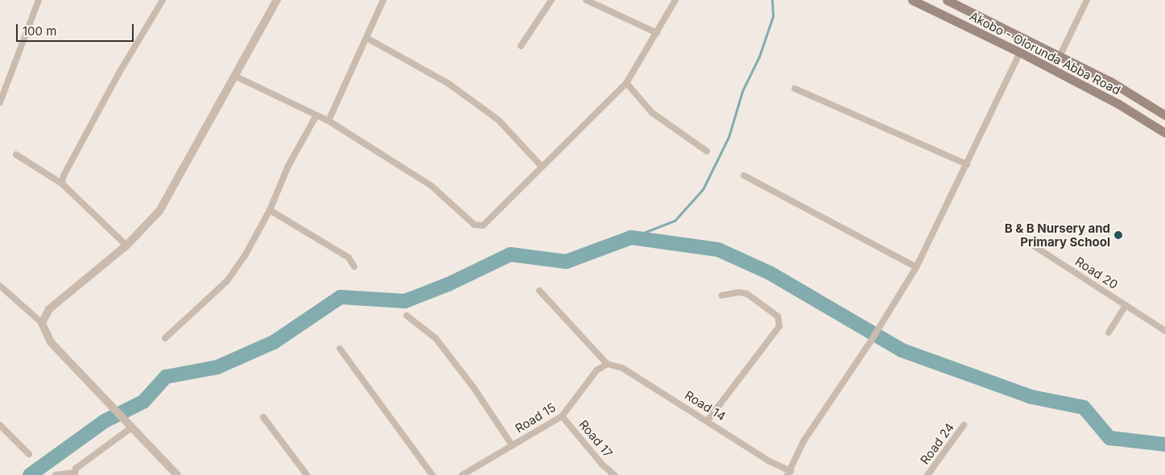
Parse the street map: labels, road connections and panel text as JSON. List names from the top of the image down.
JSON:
{
  "streets": {
    "main road": ["Akobo - Olorunda Abba Road"],
    "street": [
      "Road 20",
      "Road 14",
      "Road 15",
      "Road 17",
      "Road 24"
    ]
  },
  "crossings": [
    ["Road 14", "Road 15"],
    ["Road 15", "Road 17"]
  ],
  "places": ["B & B Nursery and Primary School"],
  "scale_bar": "100 m"
}
